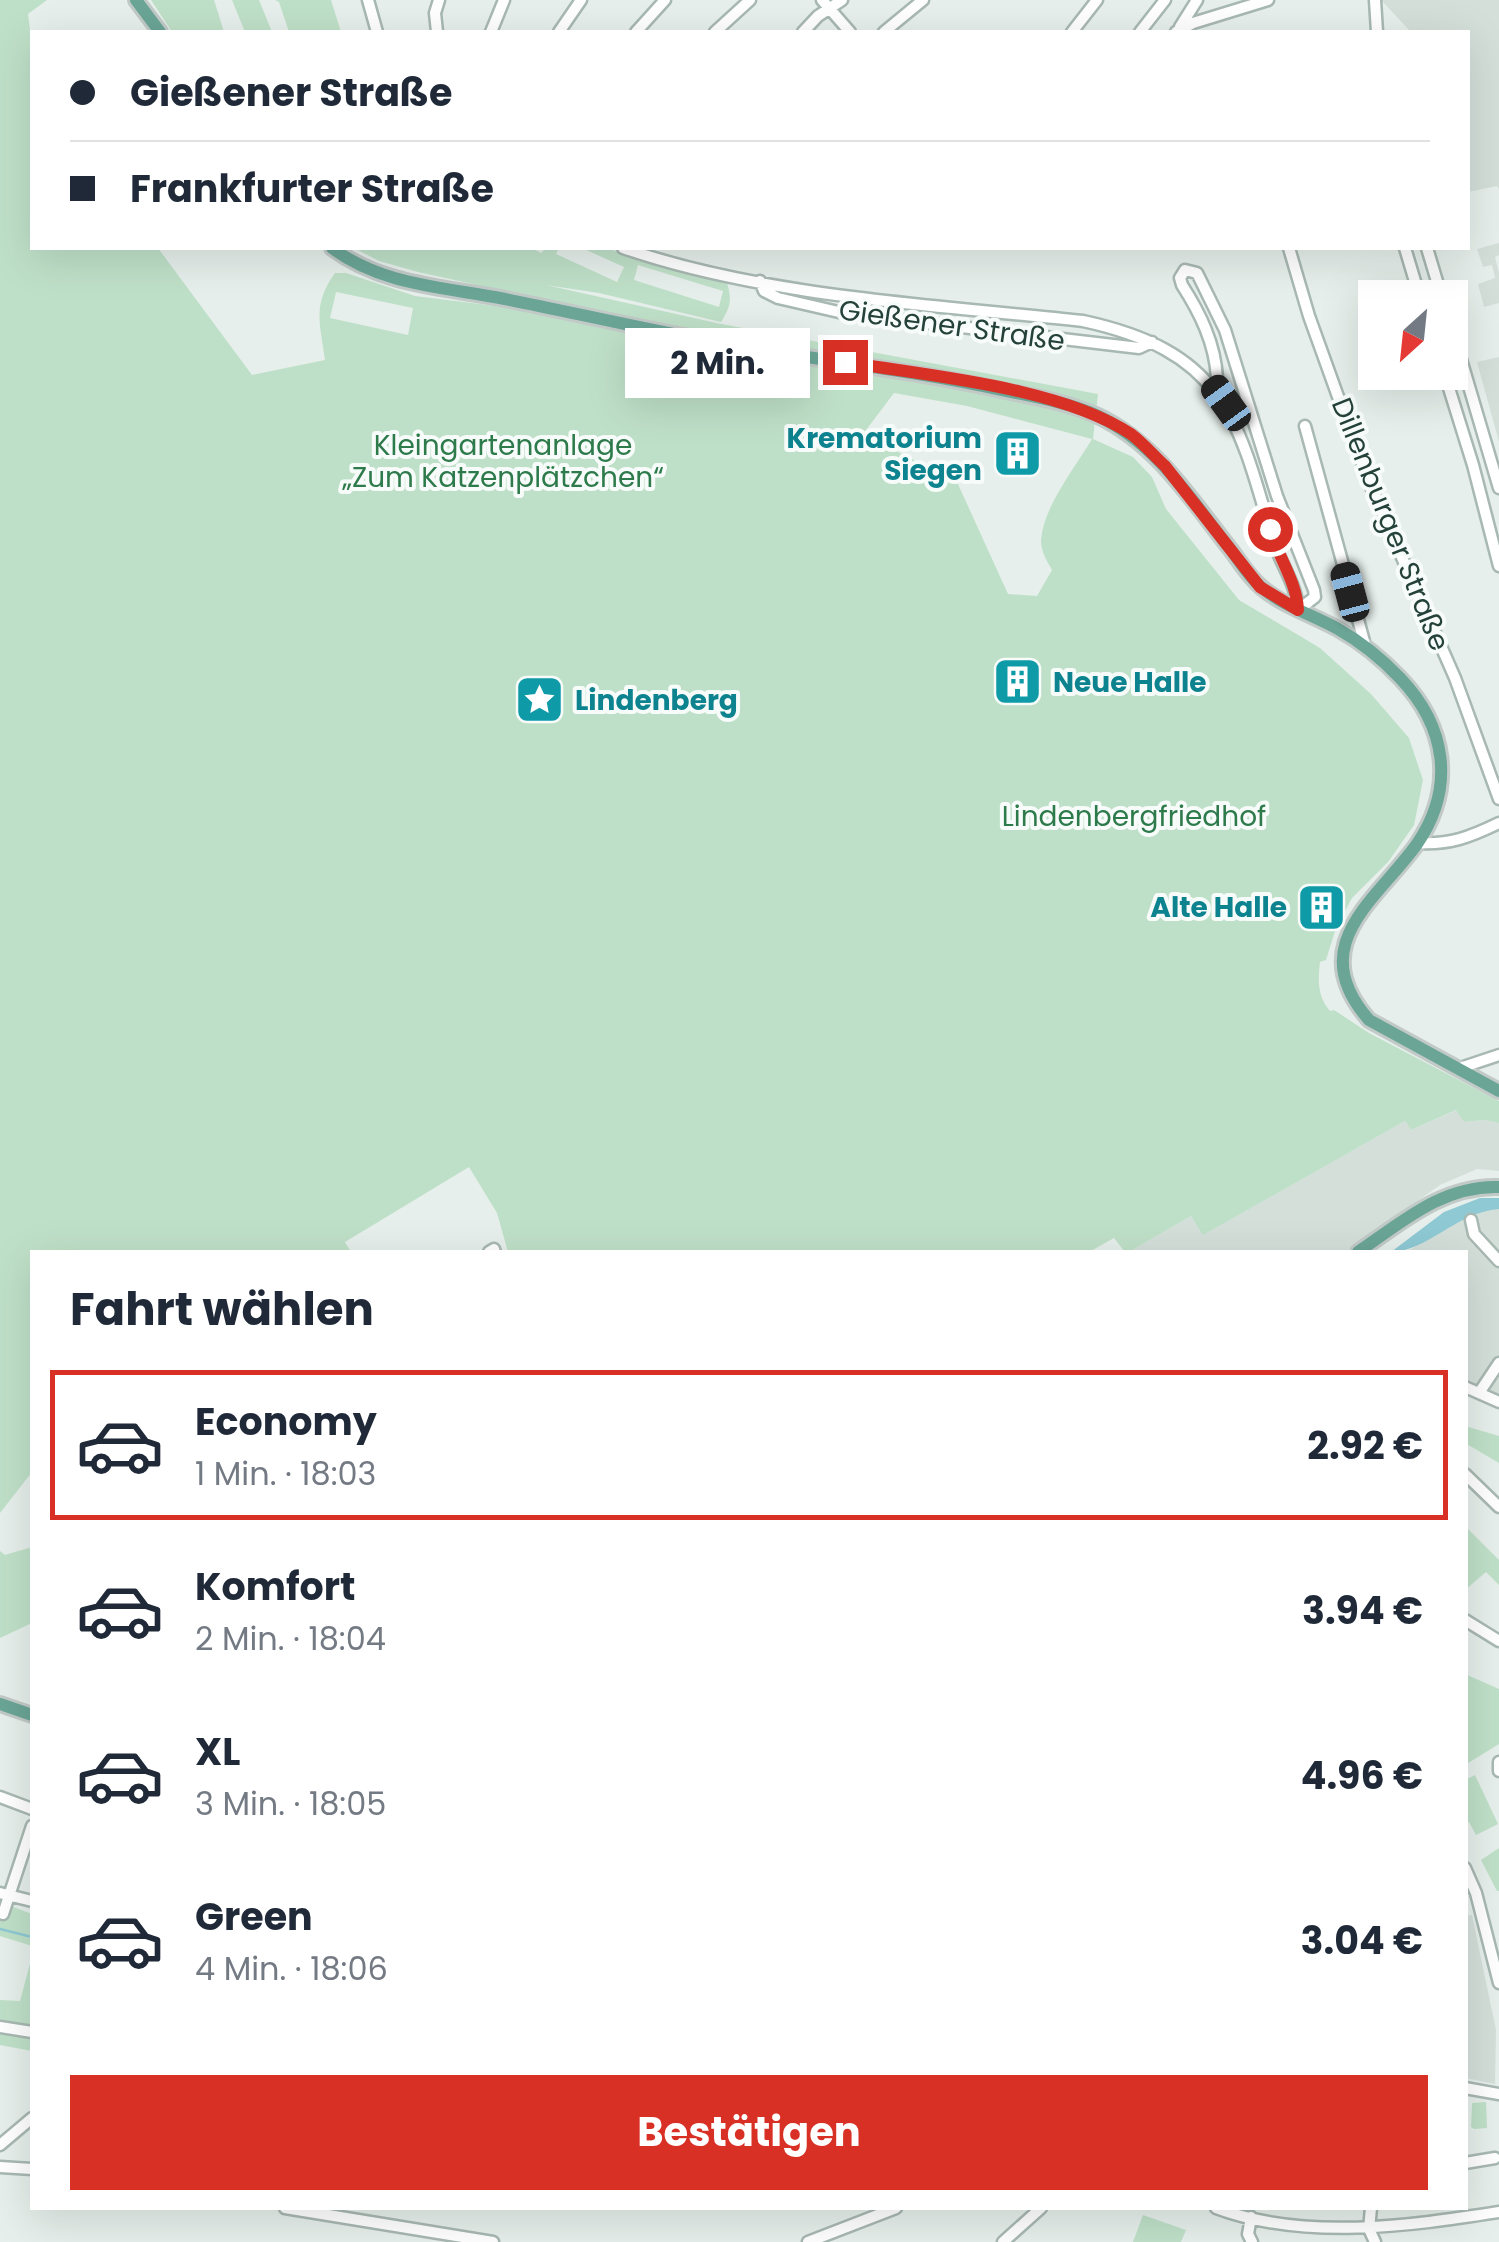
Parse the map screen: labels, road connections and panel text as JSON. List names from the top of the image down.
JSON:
{
  "streets": {
    "street": ["Gießener Straße", "Dillenburger Straße"]
  },
  "parks": ["Kleingartenanlage „Zum Katzenplätzchen“", "Lindenbergfriedhof"],
  "places": {
    "building": ["Krematorium Siegen", "Neue Halle", "Alte Halle"],
    "place": ["Lindenberg"]
  },
  "north": "bottom left",
  "page": {
    "banner": ["Gießener Straße", "Frankfurter Straße"],
    "bubble": "2 Min.",
    "heading": "Fahrt wählen",
    "list": [
      {
        "name": "Economy",
        "note": "1 Min. · 18:03",
        "value": "2.92 €"
      },
      {
        "name": "Komfort",
        "note": "2 Min. · 18:04",
        "value": "3.94 €"
      },
      {
        "name": "XL",
        "note": "3 Min. · 18:05",
        "value": "4.96 €"
      },
      {
        "name": "Green",
        "note": "4 Min. · 18:06",
        "value": "3.04 €"
      }
    ],
    "buttons": "Bestätigen"
  }
}
